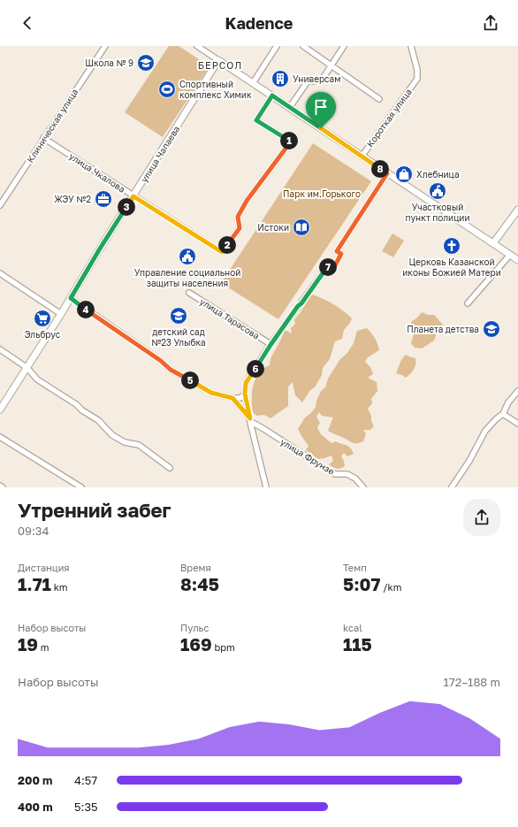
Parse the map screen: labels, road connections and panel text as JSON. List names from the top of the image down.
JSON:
{
  "streets": {
    "street": [
      "Короткая улица",
      "Клиническая улица",
      "улица Чапаева",
      "улица Чкалова",
      "улица Тарасова",
      "улица Фрунзе"
    ]
  },
  "crossings": [
    ["Клиническая улица", "улица Чкалова"],
    ["улица Чапаева", "улица Чкалова"]
  ],
  "districts": ["БЕРСОЛ"],
  "parks": ["Парк им.Горького"],
  "places": {
    "school or university": ["Школа № 9", "детский сад №23 Улыбка", "Планета детства"],
    "building": ["Универсам"],
    "sports": ["Спортивный комплекс Химик"],
    "shop": ["Хлебница"],
    "public building": ["Участковый пункт полиции", "Управление социальной защиты населения"],
    "office": ["ЖЭУ №2"],
    "library": ["Истоки"],
    "church": ["Церковь Казанской иконы Божией Матери"],
    "supermarket": ["Эльбрус"]
  },
  "page": {
    "header": "Kadence",
    "pins": [
      "1",
      "8",
      "3",
      "2",
      "7",
      "4",
      "6",
      "5"
    ],
    "heading": ["Утренний забег", "09:34"],
    "stats": [
      ["Дистанция", "1.71 km"],
      ["Время", "8:45"],
      ["Темп", "5:07 /km"],
      ["Набор высоты", "19 m"],
      ["Пульс", "169 bpm"],
      ["kcal", "115"]
    ],
    "chart": ["Набор высоты", "172–188 m"],
    "list": [
      {
        "name": "200 m",
        "note": "4:57"
      },
      {
        "name": "400 m",
        "note": "5:35"
      }
    ]
  }
}
